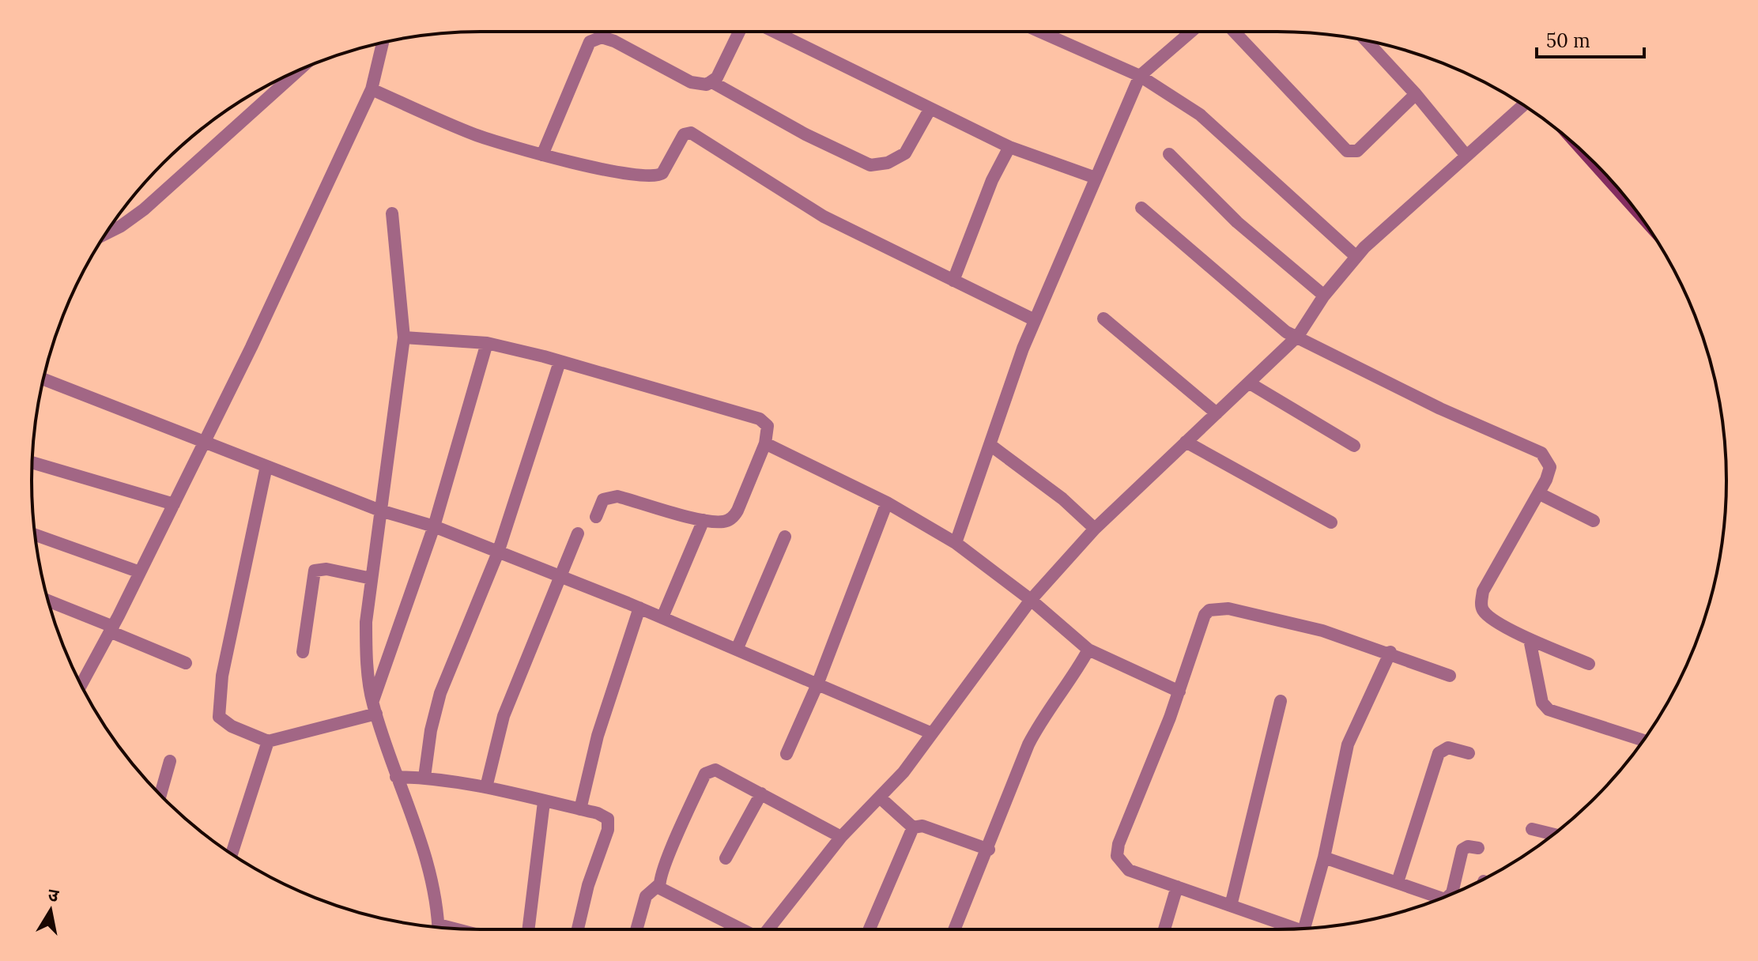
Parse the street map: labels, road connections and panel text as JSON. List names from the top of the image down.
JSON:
{
  "scale_bar": "50 m",
  "north": "top"
}
